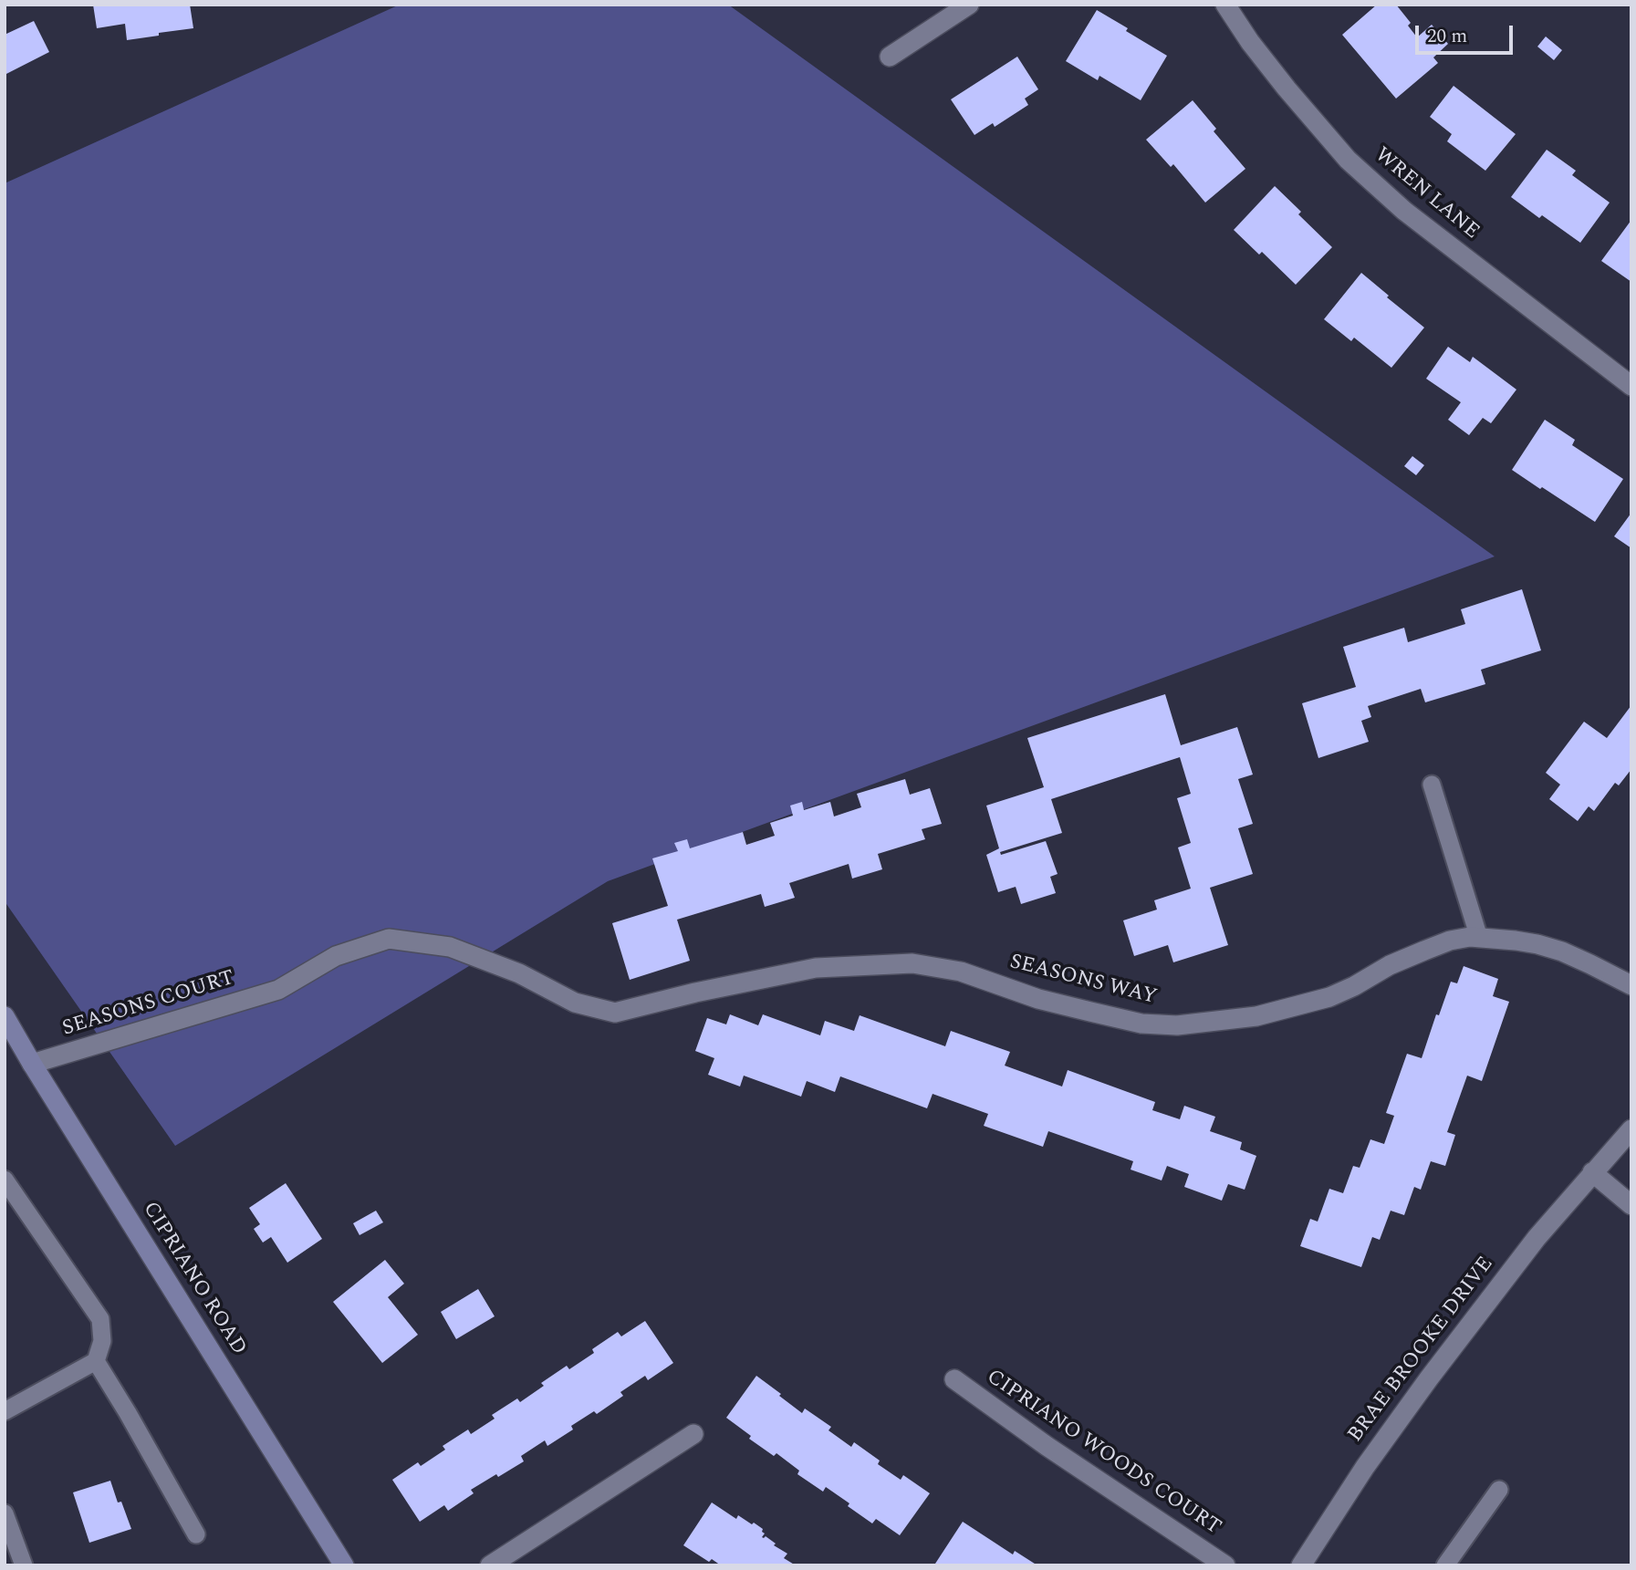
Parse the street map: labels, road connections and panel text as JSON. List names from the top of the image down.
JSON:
{
  "streets": {
    "street": [
      "WREN LANE",
      "SEASONS WAY",
      "SEASONS COURT",
      "CIPRIANO ROAD",
      "BRAE BROOKE DRIVE",
      "CIPRIANO WOODS COURT"
    ]
  },
  "crossings": [
    ["SEASONS WAY", "SEASONS COURT"],
    ["SEASONS COURT", "CIPRIANO ROAD"]
  ],
  "scale_bar": "20 m"
}
